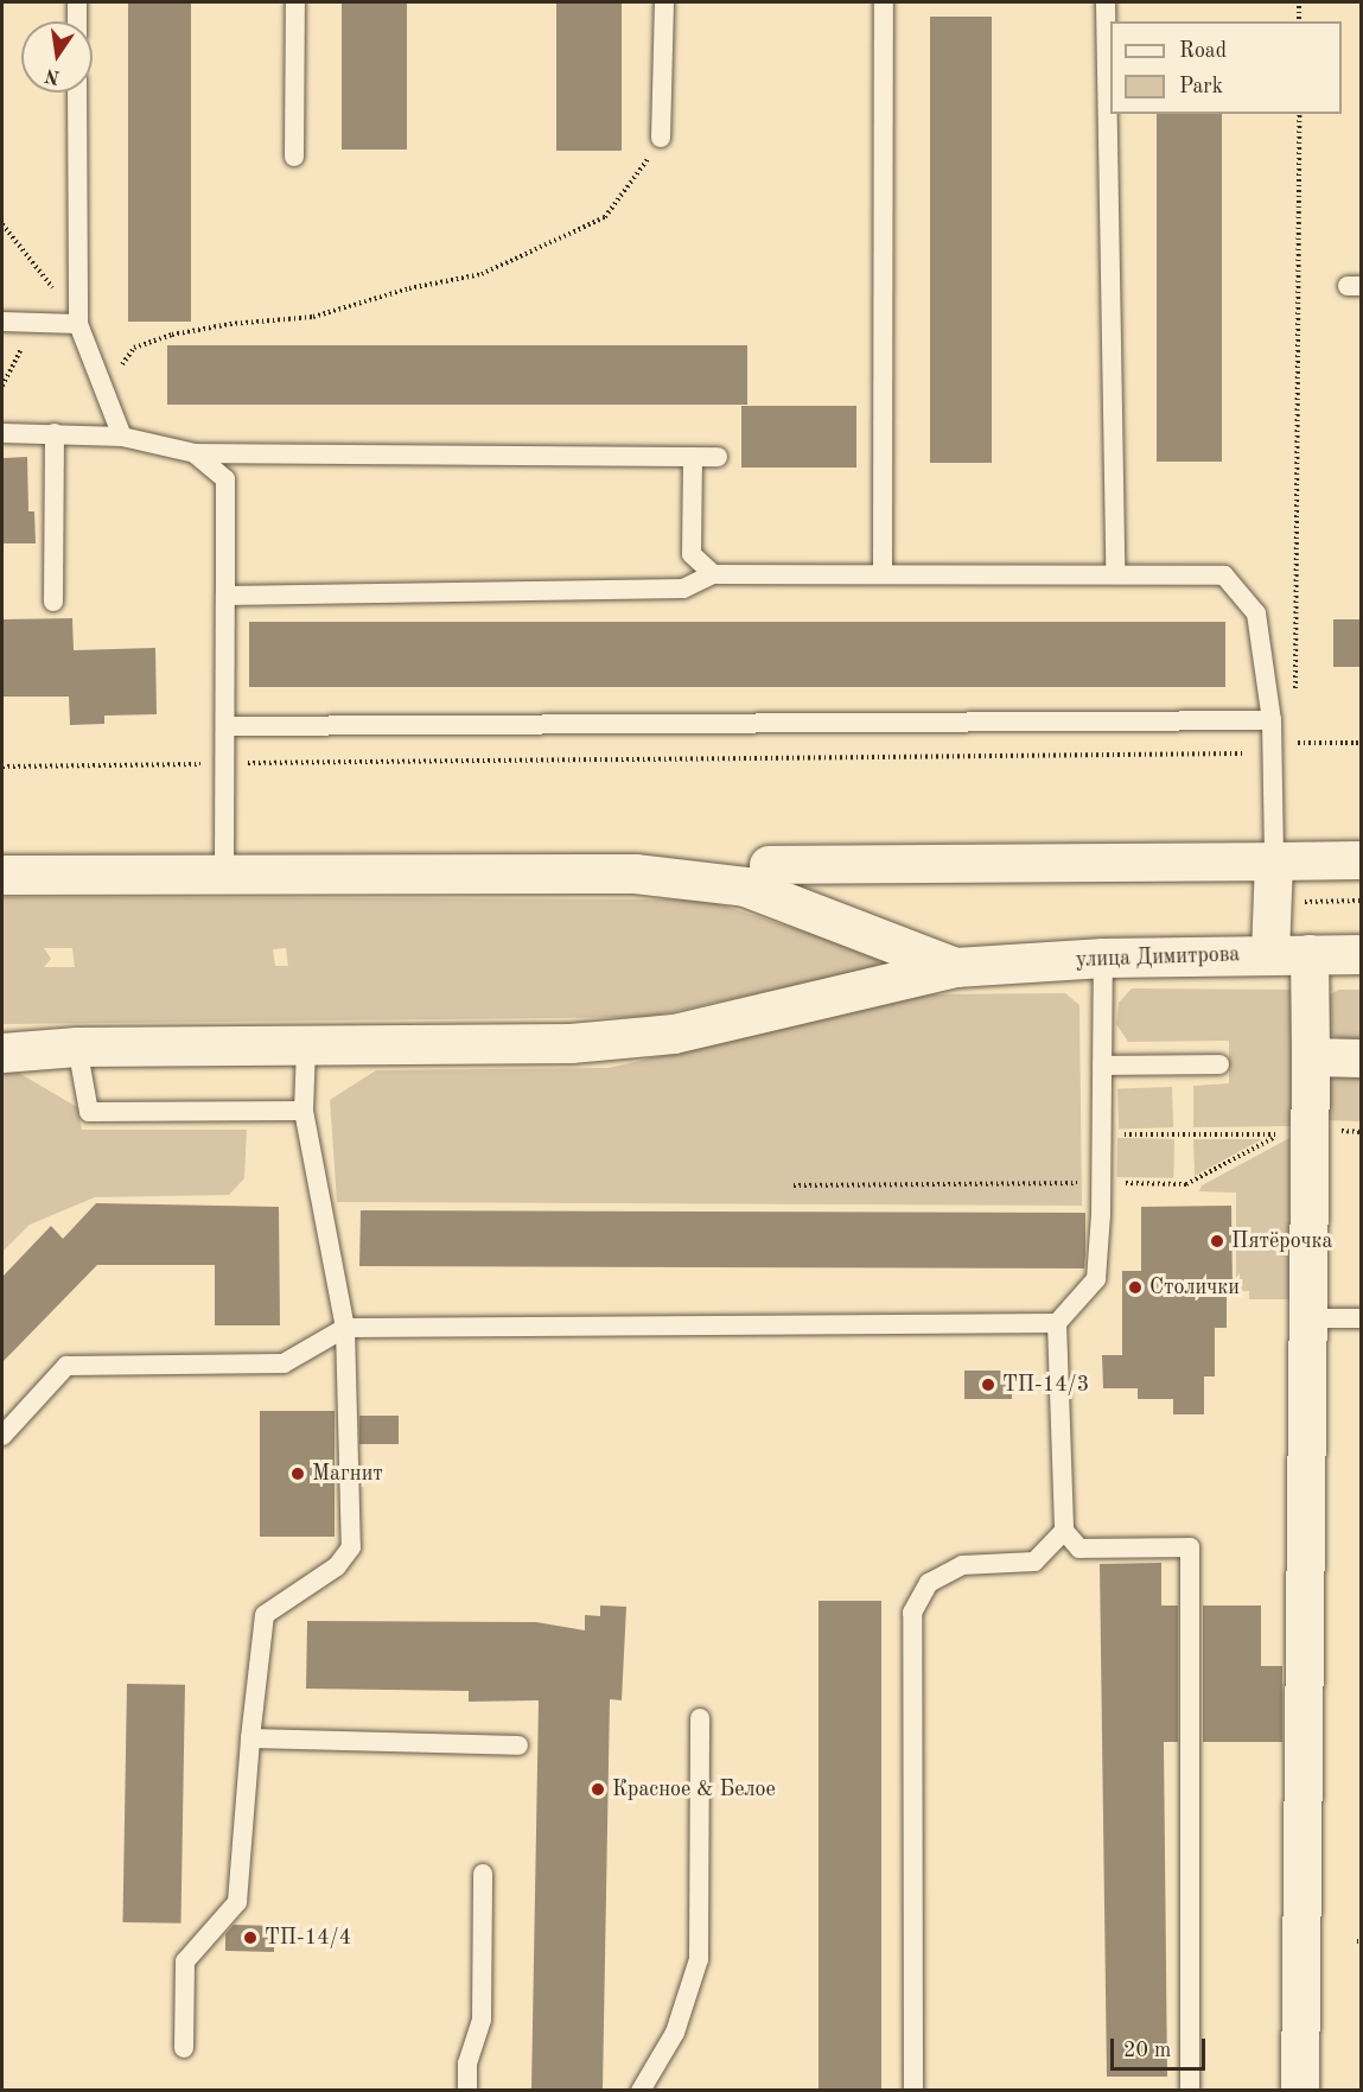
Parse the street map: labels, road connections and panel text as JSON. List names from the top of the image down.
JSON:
{
  "streets": {
    "main road": ["улица Димитрова"]
  },
  "places": [
    "Пятёрочка",
    "Столички",
    "ТП-14/3",
    "Магнит",
    "Красное & Белое",
    "ТП-14/4"
  ],
  "legend": ["Road", "Park"],
  "scale_bar": "20 m",
  "north": "bottom"
}
